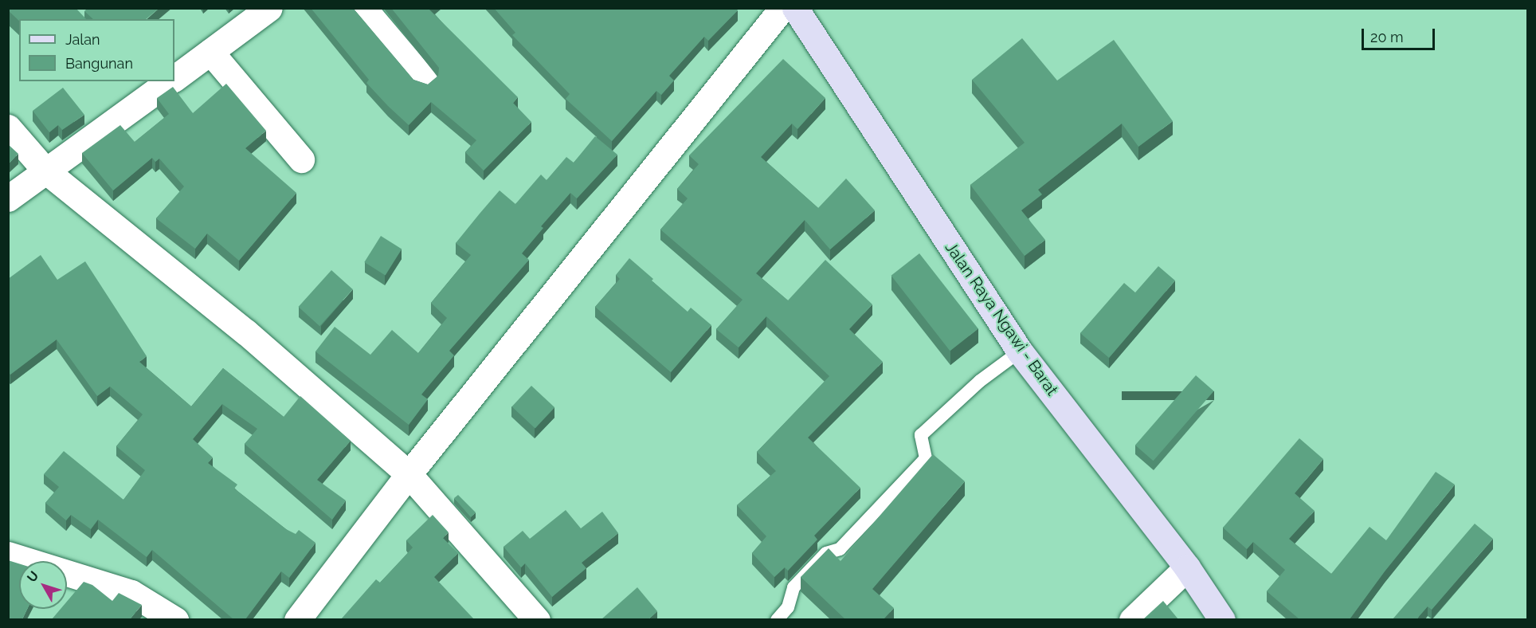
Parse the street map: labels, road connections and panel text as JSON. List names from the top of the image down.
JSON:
{
  "streets": {
    "main road": ["Jalan Raya Ngawi - Barat"]
  },
  "legend": ["Jalan", "Bangunan"],
  "scale_bar": "20 m",
  "north": "top left"
}
